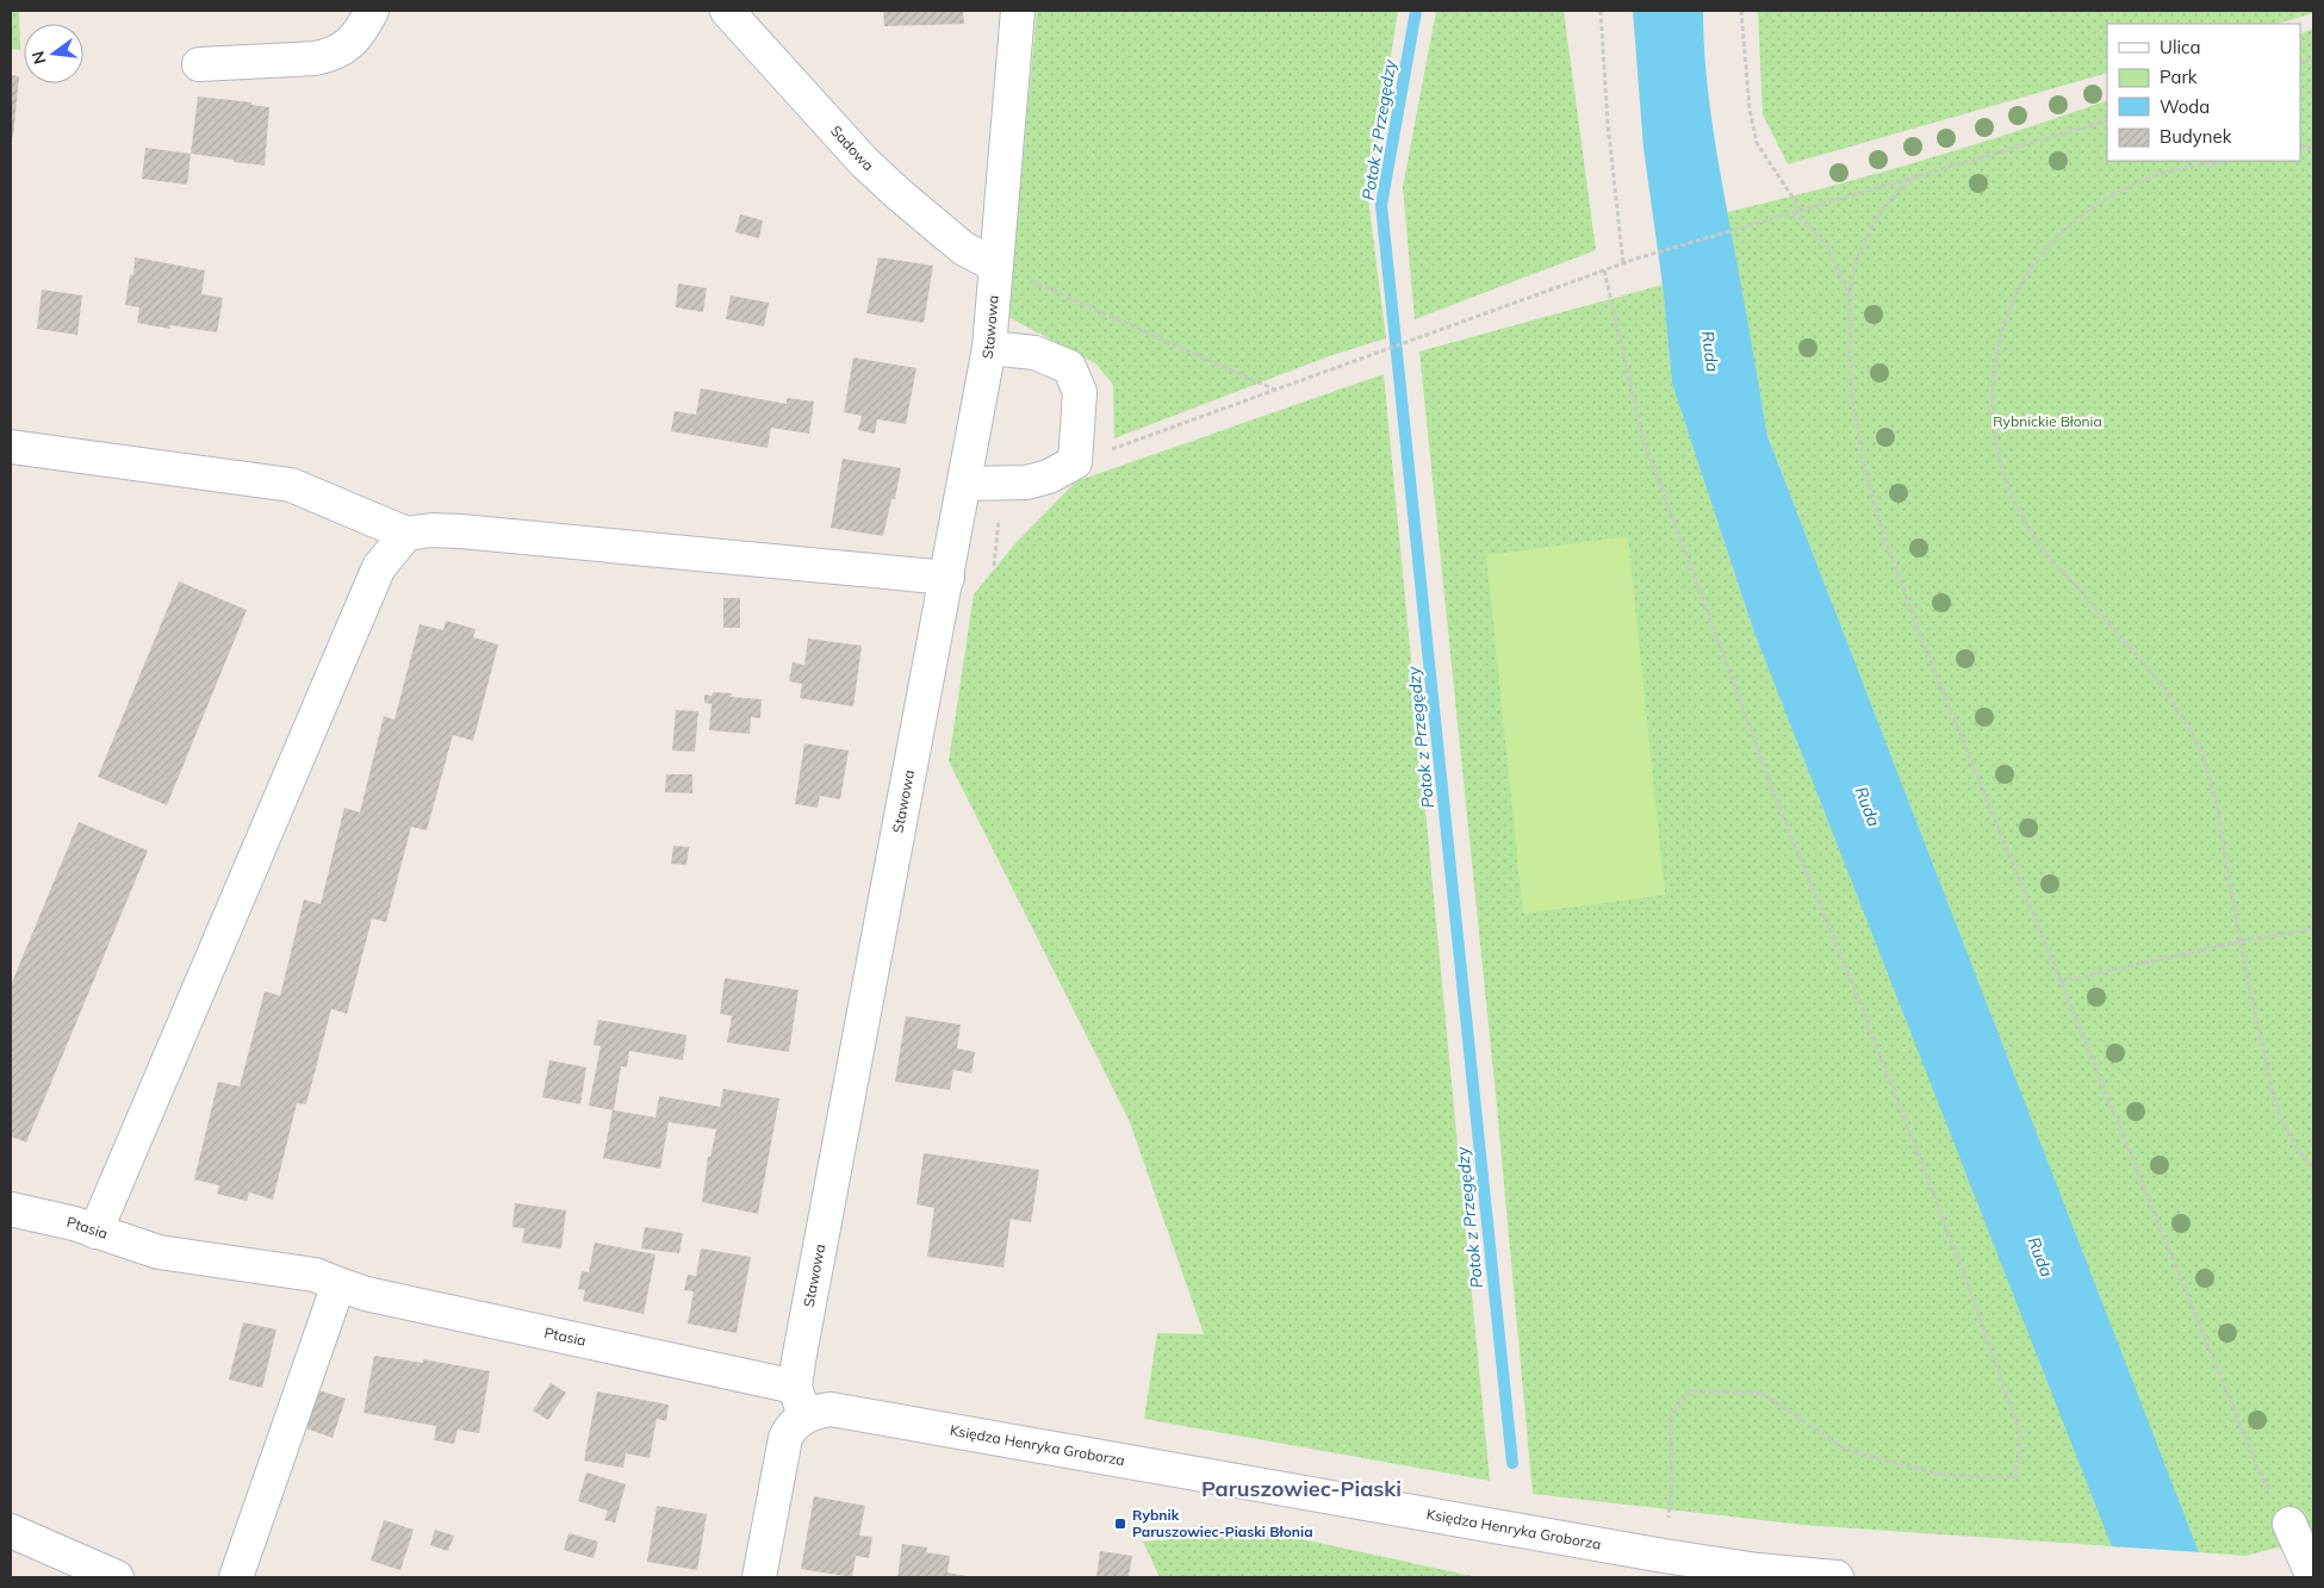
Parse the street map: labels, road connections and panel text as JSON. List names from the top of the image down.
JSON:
{
  "streets": {
    "street": [
      "Sadowa",
      "Stawowa",
      "Ptasia",
      "Księdza Henryka Groborza"
    ]
  },
  "crossings": [
    ["Sadowa", "Stawowa"],
    ["Stawowa", "Ptasia"],
    ["Stawowa", "Księdza Henryka Groborza"],
    ["Ptasia", "Księdza Henryka Groborza"]
  ],
  "districts": ["Paruszowiec-Piaski"],
  "water": ["Potok z Przegędzy", "Ruda"],
  "parks": ["Rybnickie Błonia"],
  "places": {
    "transit": ["Rybnik Paruszowiec-Piaski Błonia"]
  },
  "legend": [
    "Ulica",
    "Park",
    "Woda",
    "Budynek"
  ],
  "north": "left"
}
